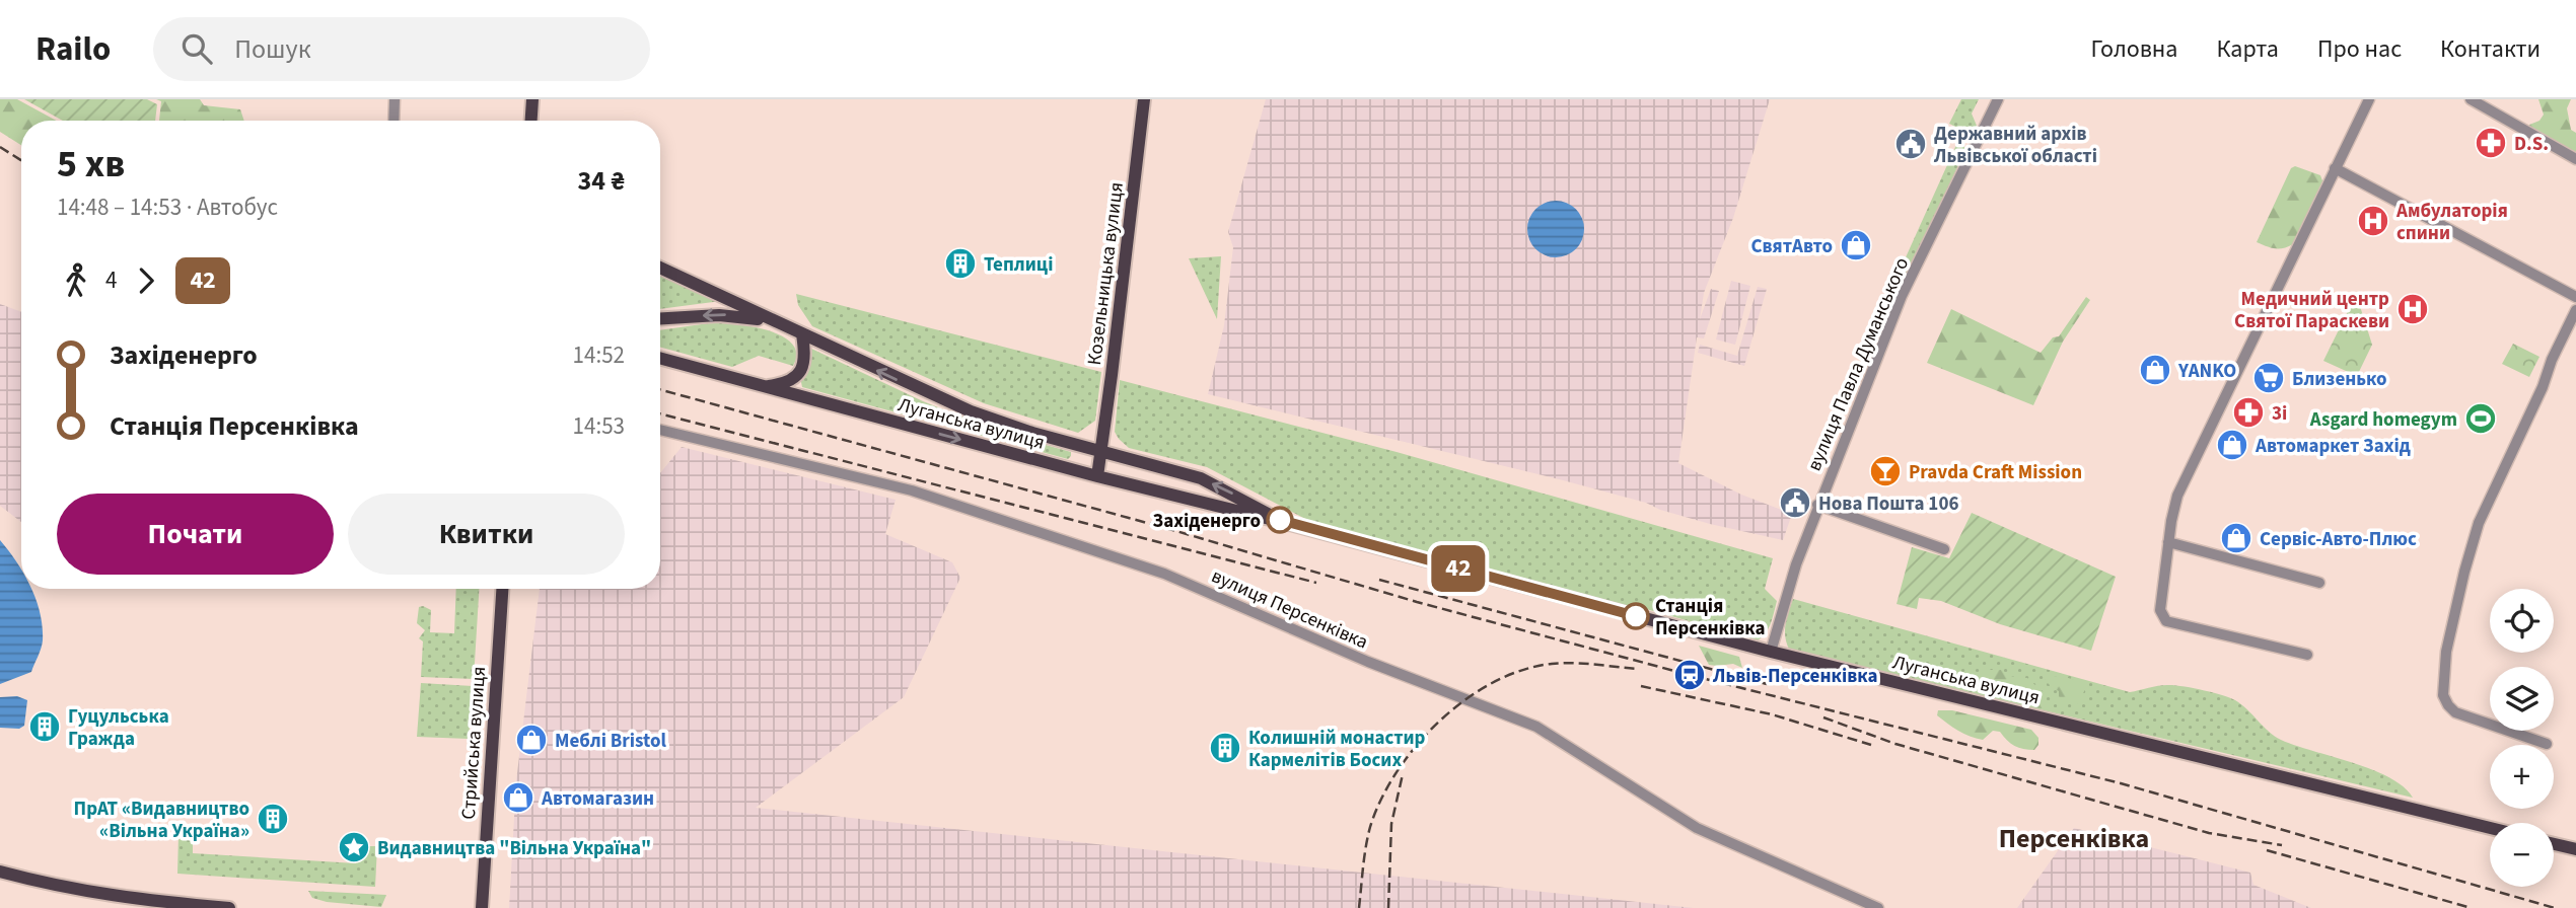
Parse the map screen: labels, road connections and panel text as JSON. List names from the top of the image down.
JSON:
{
  "streets": {
    "main road": ["Козельницька вулиця", "Луганська вулиця", "Стрийська вулиця"],
    "street": ["вулиця Павла Думанського", "вулиця Персенківка"]
  },
  "crossings": [
    ["Козельницька вулиця", "Луганська вулиця"],
    ["вулиця Павла Думанського", "Луганська вулиця"]
  ],
  "districts": ["Персенківка"],
  "places": {
    "pharmacy": ["D.S.", "3і"],
    "public building": ["Державний архів Львівської області", "Нова Пошта 106"],
    "hospital": ["Амбулаторія спини", "Медичний центр Святої Параскеви"],
    "shop": [
      "СвятАвто",
      "YANKO",
      "Автомаркет Захід",
      "Сервіс-Авто-Плюс",
      "Меблі Bristol",
      "Автомагазин"
    ],
    "building": [
      "Теплиці",
      "Гуцульська Гражда",
      "Колишній монастир Кармелітів Босих",
      "ПрАТ «Видавництво «Вільна Україна»"
    ],
    "supermarket": ["Близенько"],
    "sports": ["Asgard homegym"],
    "bar": ["Pravda Craft Mission"],
    "other": ["Західенерго", "Станція Персенківка"],
    "station": ["Львів-Персенківка"],
    "place": ["Видавництва \"Вільна Україна\""]
  },
  "lines": ["bus line 42"],
  "page": {
    "header": "Railo",
    "search": "Пошук",
    "nav": [
      "Головна",
      "Карта",
      "Про нас",
      "Контакти"
    ],
    "on_map": "42",
    "heading": ["5 хв", "14:48 – 14:53 · Автобус", "34 ₴"],
    "legs": ["4", "42"],
    "list": [
      {
        "name": "Західенерго",
        "value": "14:52"
      },
      {
        "name": "Станція Персенківка",
        "value": "14:53"
      }
    ],
    "buttons": ["Почати", "Квитки"],
    "map_buttons": ["+", "−"]
  }
}
